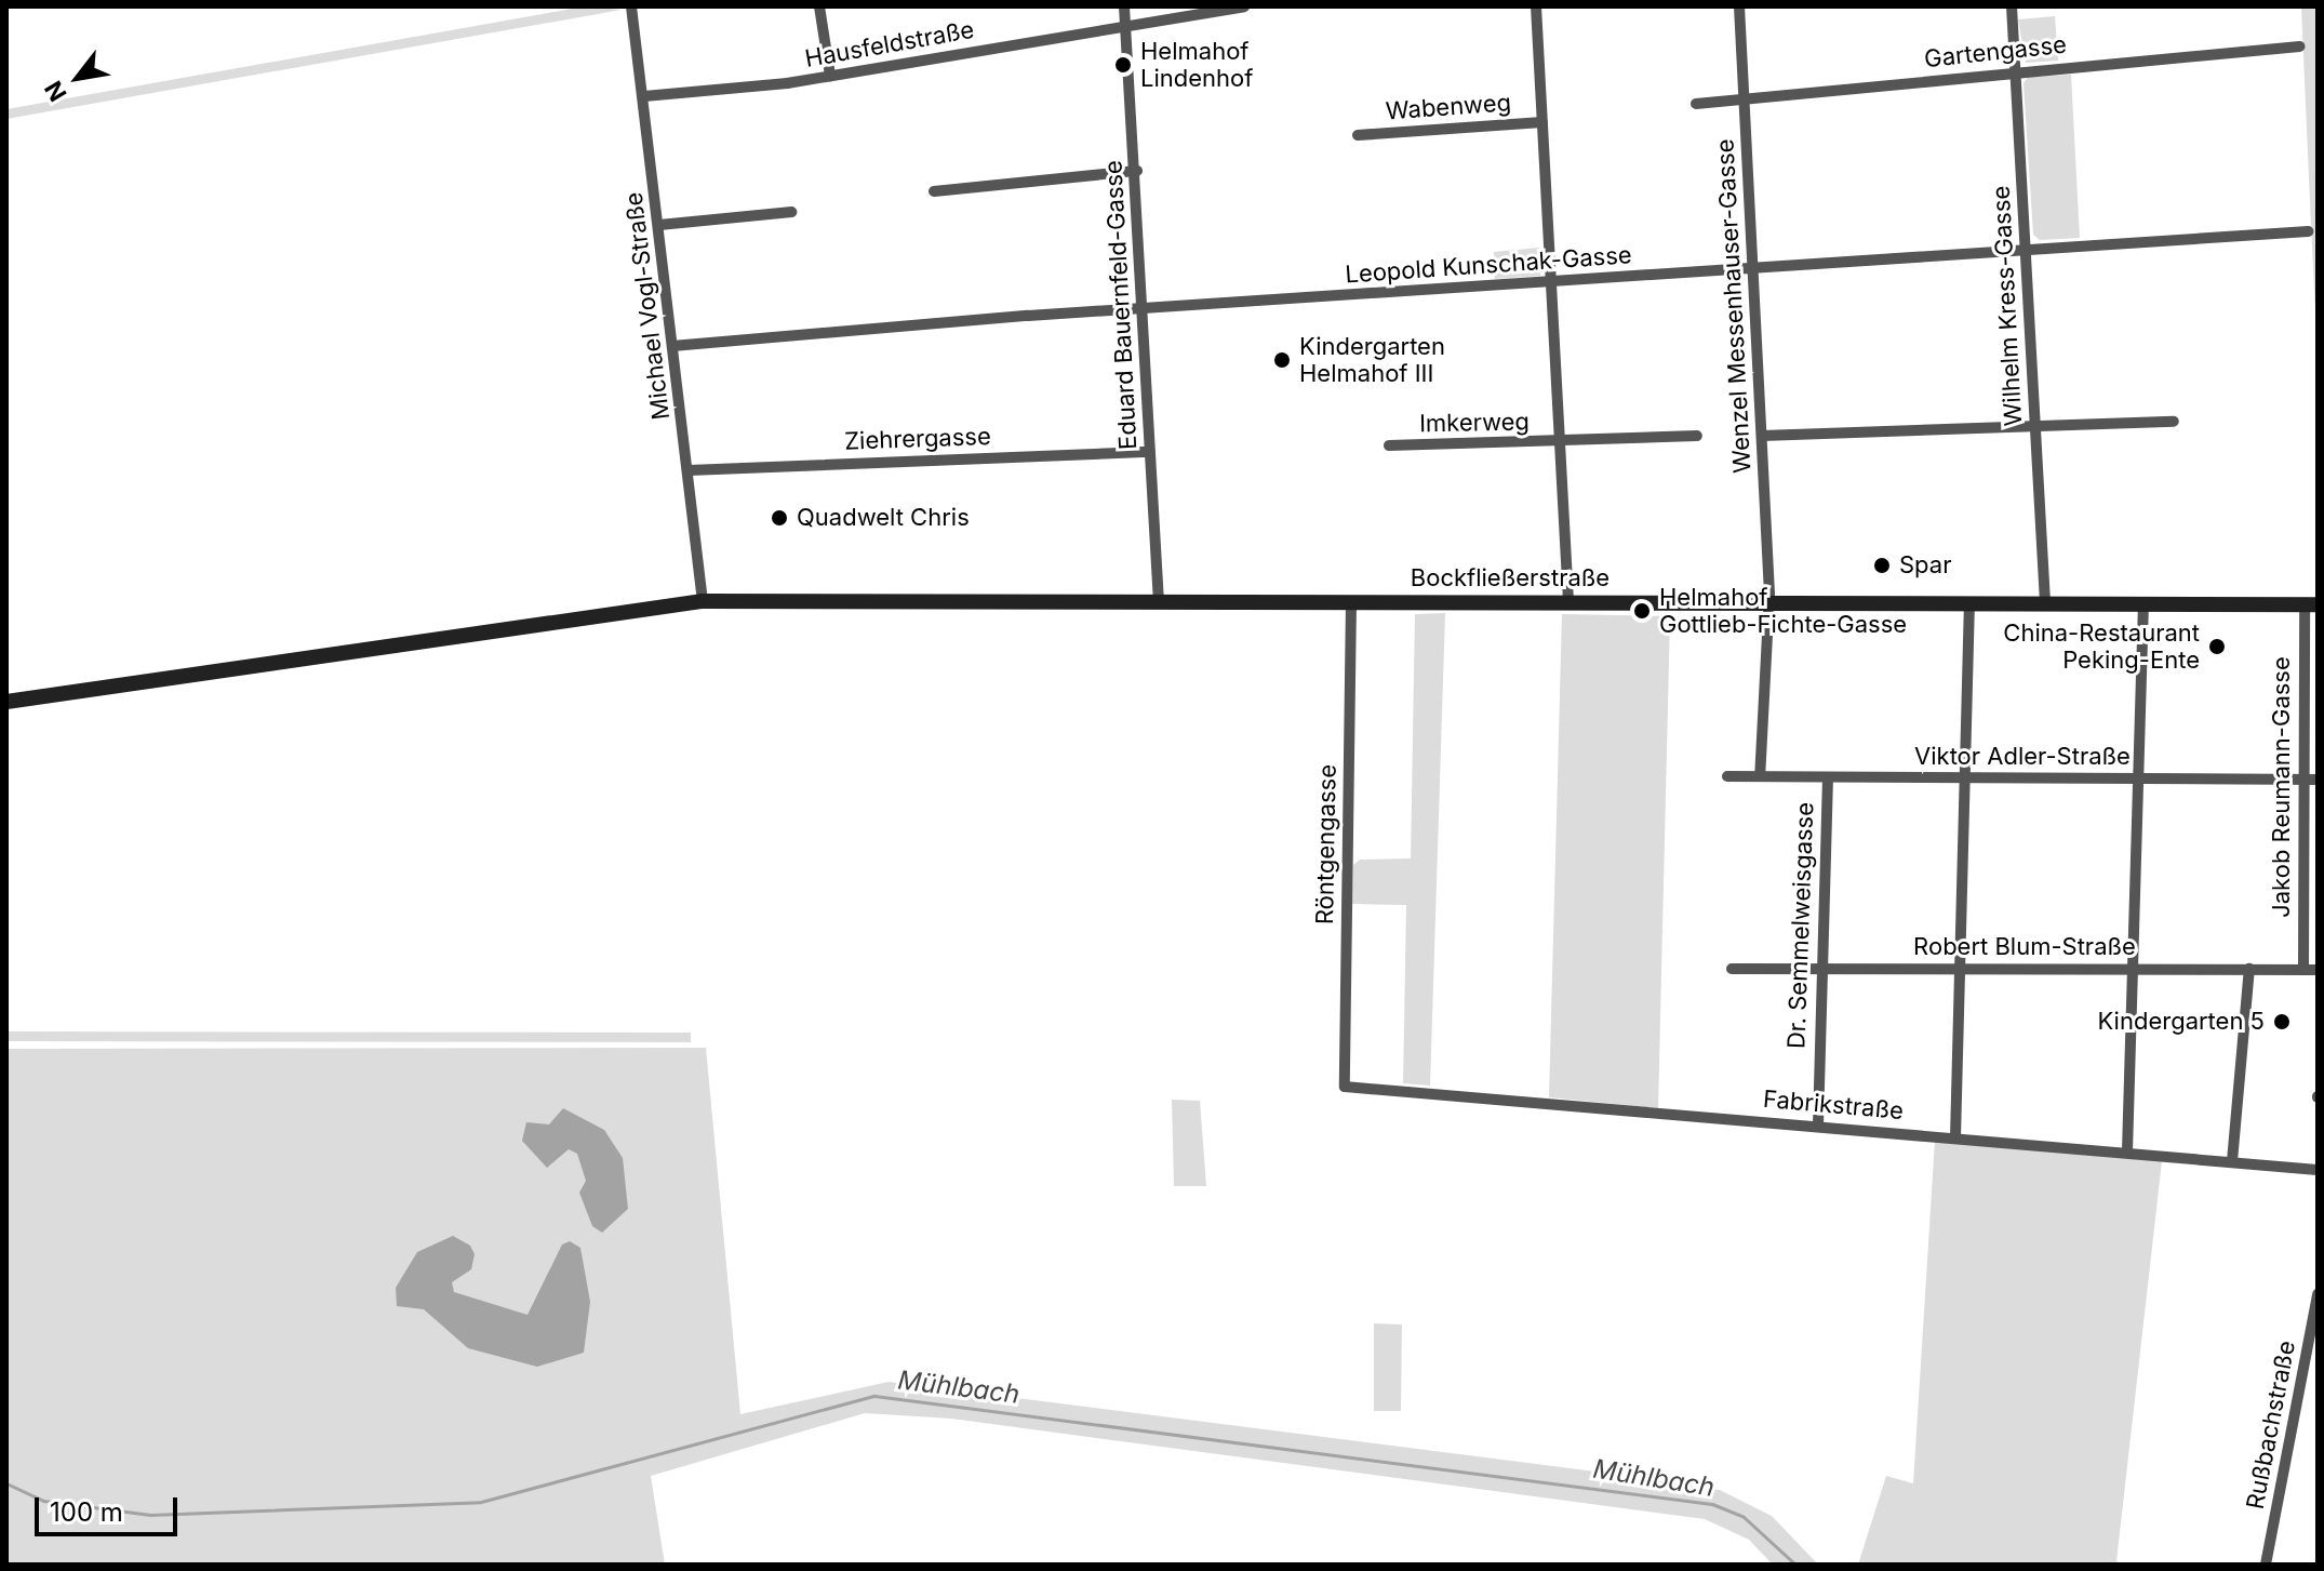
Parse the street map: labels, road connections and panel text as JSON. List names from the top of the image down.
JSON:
{
  "streets": {
    "main road": ["Bockfließerstraße"],
    "street": [
      "Hausfeldstraße",
      "Gartengasse",
      "Wabenweg",
      "Leopold Kunschak-Gasse",
      "Eduard Bauernfeld-Gasse",
      "Michael Vogl-Straße",
      "Wenzel Messenhauser-Gasse",
      "Wilhelm Kress-Gasse",
      "Imkerweg",
      "Ziehrergasse",
      "Viktor Adler-Straße",
      "Jakob Reumann-Gasse",
      "Röntgengasse",
      "Dr. Semmelweisgasse",
      "Robert Blum-Straße",
      "Fabrikstraße",
      "Rußbachstraße"
    ]
  },
  "crossings": [
    ["Hausfeldstraße", "Eduard Bauernfeld-Gasse"],
    ["Hausfeldstraße", "Michael Vogl-Straße"],
    ["Gartengasse", "Wenzel Messenhauser-Gasse"],
    ["Gartengasse", "Wilhelm Kress-Gasse"],
    ["Leopold Kunschak-Gasse", "Eduard Bauernfeld-Gasse"],
    ["Leopold Kunschak-Gasse", "Michael Vogl-Straße"],
    ["Leopold Kunschak-Gasse", "Wenzel Messenhauser-Gasse"],
    ["Leopold Kunschak-Gasse", "Wilhelm Kress-Gasse"],
    ["Eduard Bauernfeld-Gasse", "Ziehrergasse"],
    ["Eduard Bauernfeld-Gasse", "Bockfließerstraße"],
    ["Michael Vogl-Straße", "Ziehrergasse"],
    ["Michael Vogl-Straße", "Bockfließerstraße"],
    ["Wenzel Messenhauser-Gasse", "Bockfließerstraße"],
    ["Wenzel Messenhauser-Gasse", "Viktor Adler-Straße"],
    ["Wilhelm Kress-Gasse", "Bockfließerstraße"],
    ["Bockfließerstraße", "Jakob Reumann-Gasse"],
    ["Bockfließerstraße", "Röntgengasse"],
    ["Viktor Adler-Straße", "Jakob Reumann-Gasse"],
    ["Viktor Adler-Straße", "Dr. Semmelweisgasse"],
    ["Jakob Reumann-Gasse", "Robert Blum-Straße"],
    ["Röntgengasse", "Fabrikstraße"],
    ["Dr. Semmelweisgasse", "Robert Blum-Straße"],
    ["Dr. Semmelweisgasse", "Fabrikstraße"]
  ],
  "water": ["Mühlbach"],
  "places": [
    "Helmahof Lindenhof",
    "Kindergarten Helmahof III",
    "Quadwelt Chris",
    "Spar",
    "Helmahof Gottlieb-Fichte-Gasse",
    "China-Restaurant Peking-Ente",
    "Kindergarten 5"
  ],
  "scale_bar": "100 m",
  "north": "bottom left"
}
